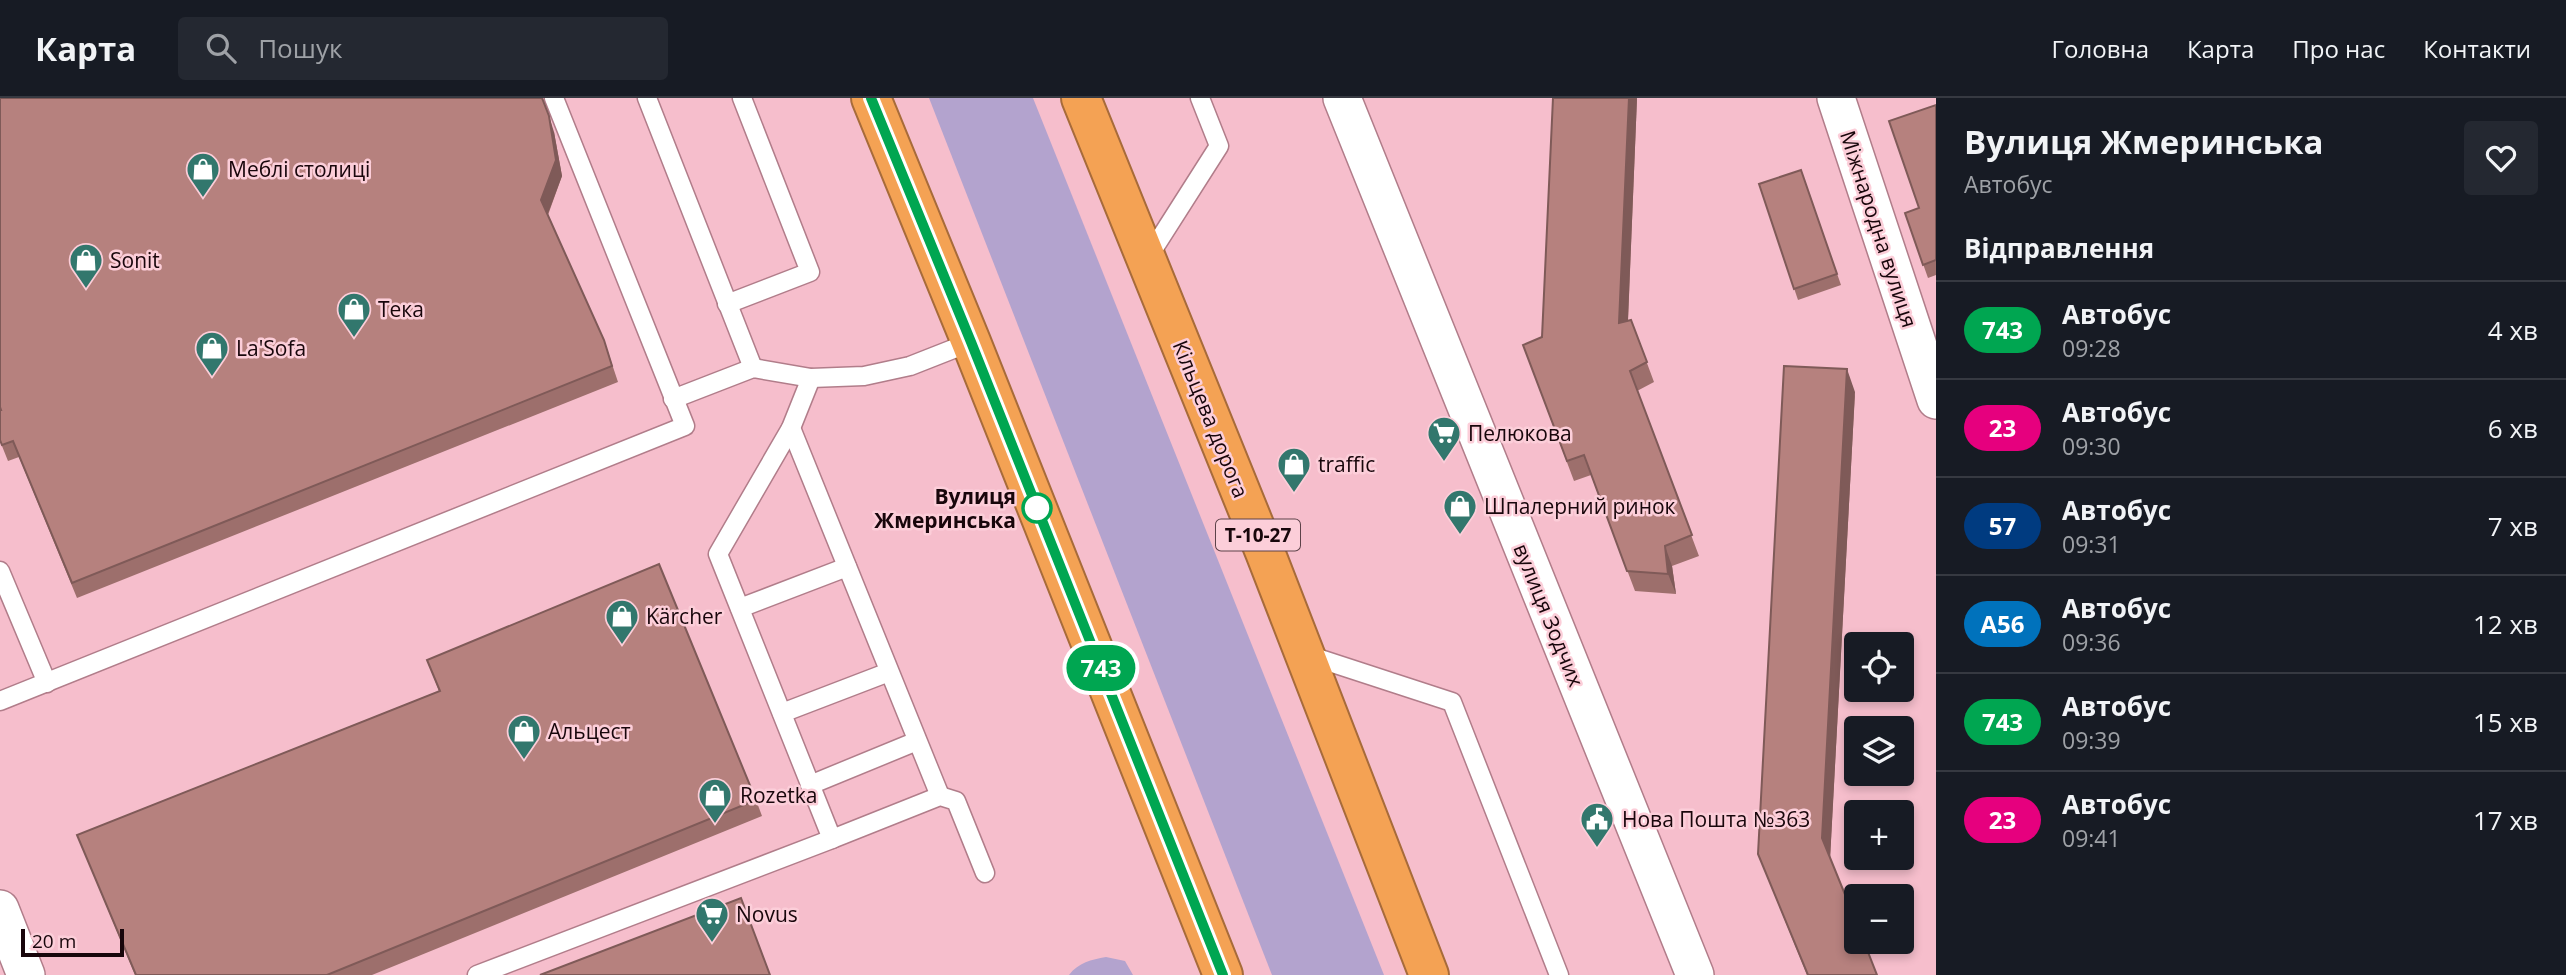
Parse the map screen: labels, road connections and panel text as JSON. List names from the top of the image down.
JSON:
{
  "streets": {
    "highway": ["Кільцева дорога", "Т-10-27"],
    "street": ["Міжнародна вулиця", "вулиця Зодчих"]
  },
  "places": {
    "shop": [
      "Меблі столиці",
      "Sonit",
      "Тека",
      "La'Sofa",
      "traffic",
      "Шпалерний ринок",
      "Kärcher",
      "Альцест",
      "Rozetka"
    ],
    "supermarket": ["Пелюкова", "Novus"],
    "other": ["Вулиця Жмеринська"],
    "public building": ["Нова Пошта №363"]
  },
  "lines": ["bus line 743"],
  "scale_bar": "20 m",
  "page": {
    "header": "Карта",
    "search": "Пошук",
    "nav": [
      "Головна",
      "Карта",
      "Про нас",
      "Контакти"
    ],
    "on_map": "743",
    "heading": [
      ["Вулиця Жмеринська", "Автобус"],
      "Відправлення"
    ],
    "list": [
      {
        "mark": "743",
        "name": "Автобус",
        "note": "09:28",
        "value": "4 хв"
      },
      {
        "mark": "23",
        "name": "Автобус",
        "note": "09:30",
        "value": "6 хв"
      },
      {
        "mark": "57",
        "name": "Автобус",
        "note": "09:31",
        "value": "7 хв"
      },
      {
        "mark": "A56",
        "name": "Автобус",
        "note": "09:36",
        "value": "12 хв"
      },
      {
        "mark": "743",
        "name": "Автобус",
        "note": "09:39",
        "value": "15 хв"
      },
      {
        "mark": "23",
        "name": "Автобус",
        "note": "09:41",
        "value": "17 хв"
      }
    ],
    "map_buttons": ["+", "−"],
    "scale": "20 m"
  }
}
